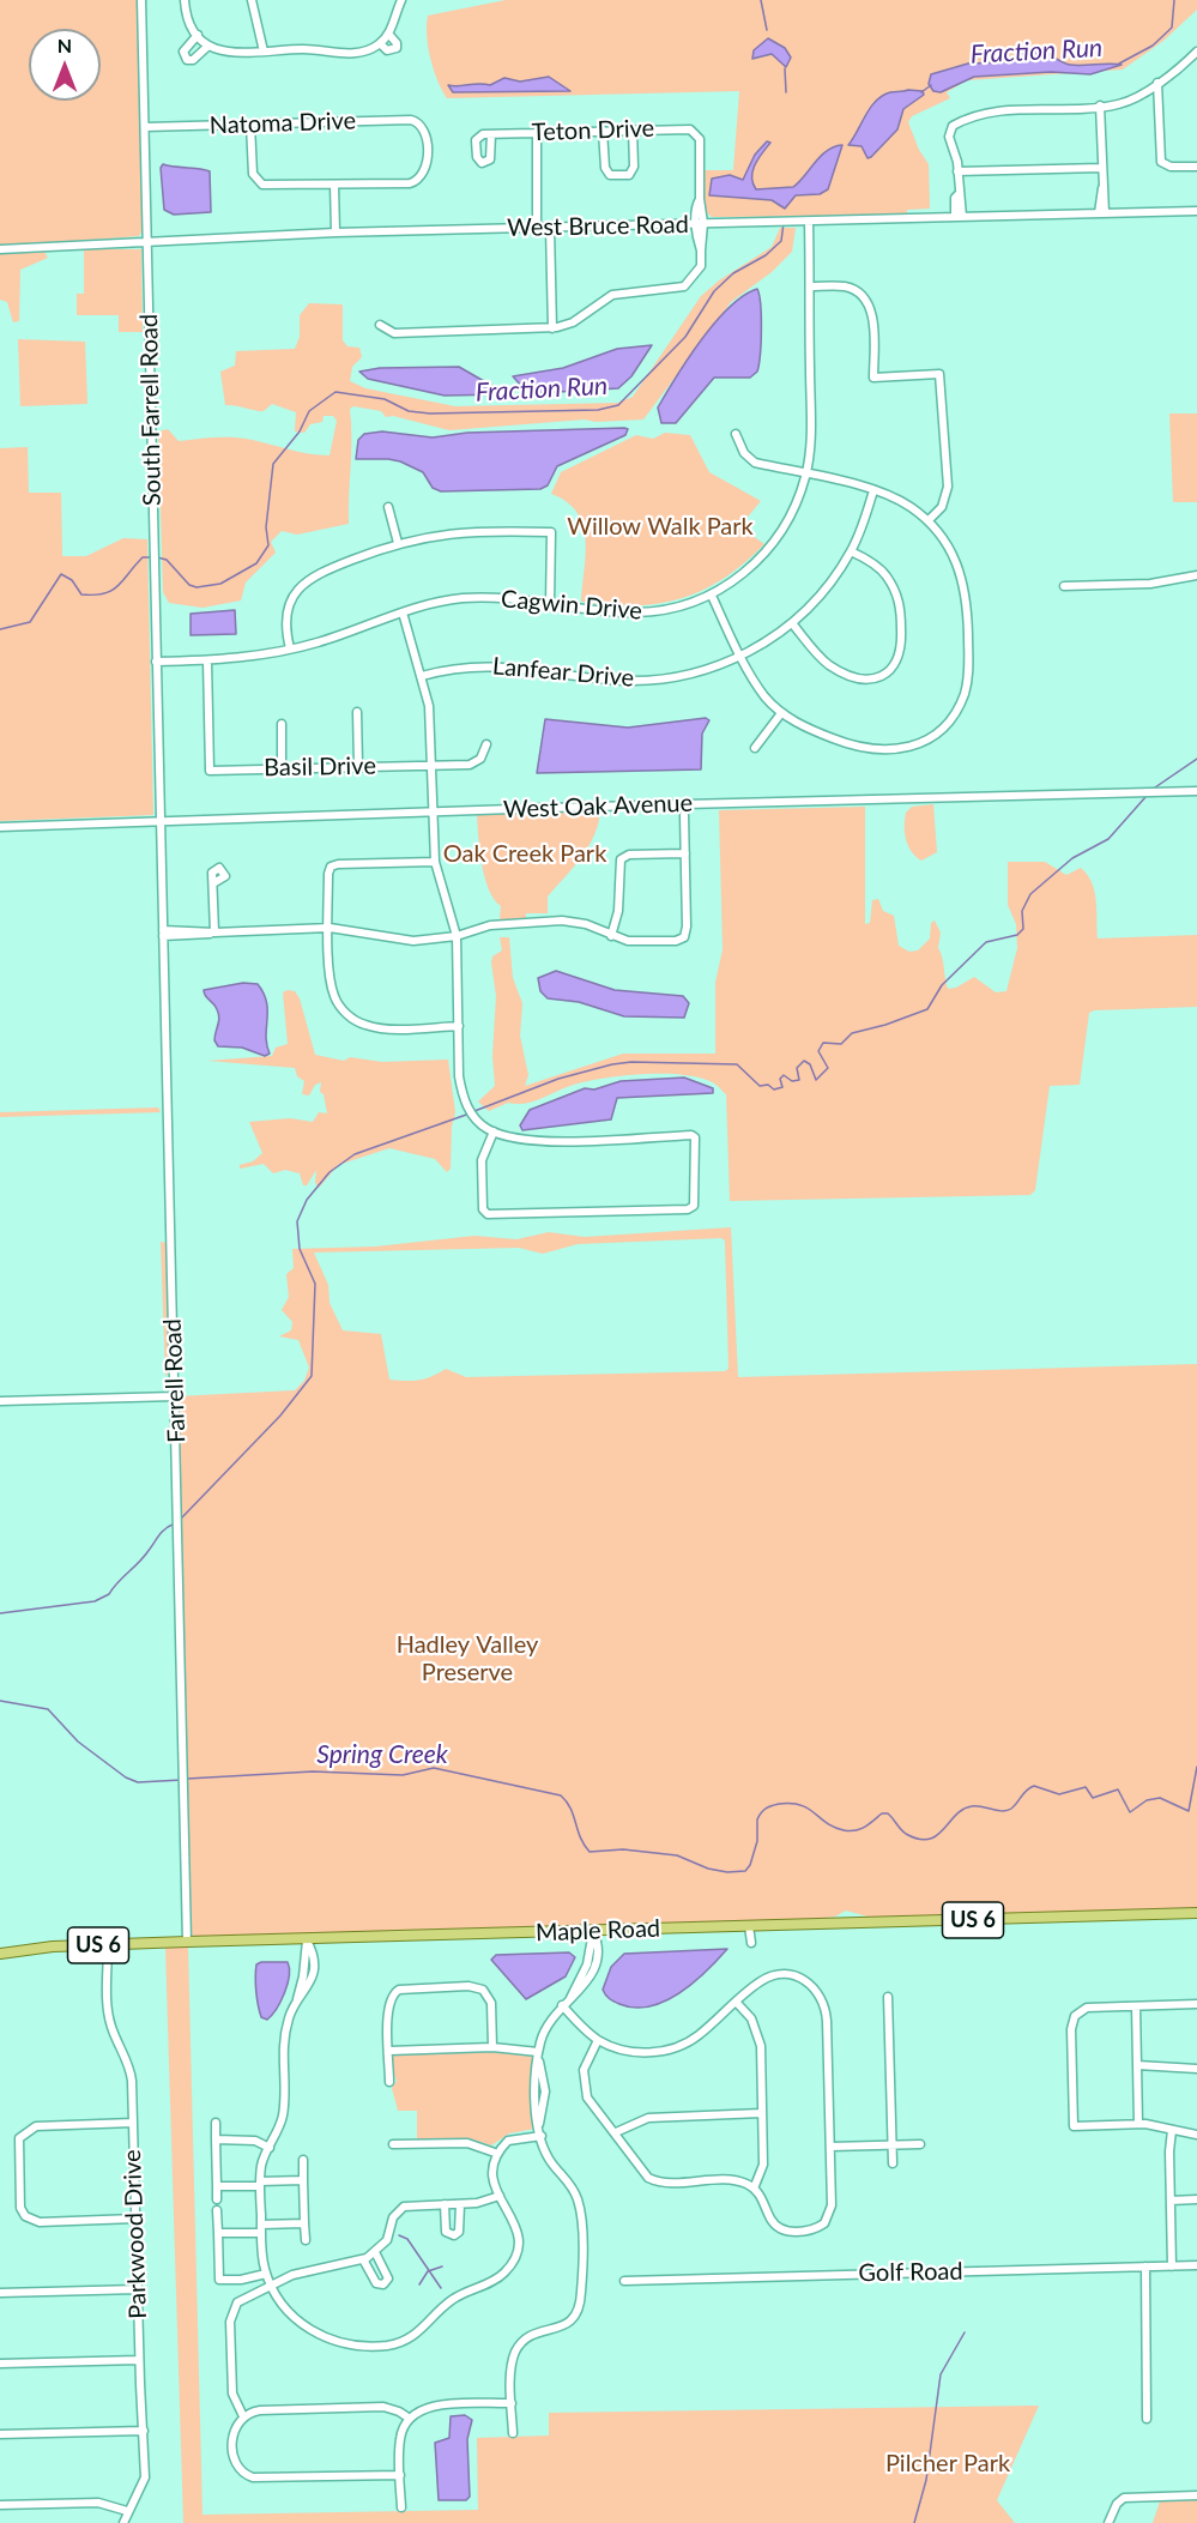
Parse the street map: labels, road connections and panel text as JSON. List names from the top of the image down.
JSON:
{
  "streets": {
    "main road": ["US 6", "Maple Road"],
    "street": [
      "Natoma Drive",
      "Teton Drive",
      "West Bruce Road",
      "South Farrell Road",
      "Cagwin Drive",
      "Lanfear Drive",
      "Basil Drive",
      "West Oak Avenue",
      "Farrell Road",
      "Parkwood Drive",
      "Golf Road"
    ]
  },
  "crossings": [
    ["Natoma Drive", "South Farrell Road"],
    ["Teton Drive", "West Bruce Road"],
    ["West Bruce Road", "South Farrell Road"],
    ["West Bruce Road", "Cagwin Drive"],
    ["South Farrell Road", "Cagwin Drive"],
    ["South Farrell Road", "West Oak Avenue"],
    ["South Farrell Road", "Farrell Road"],
    ["Cagwin Drive", "Basil Drive"],
    ["West Oak Avenue", "Farrell Road"],
    ["Farrell Road", "Maple Road"],
    ["Maple Road", "Parkwood Drive"]
  ],
  "water": ["Fraction Run", "Spring Creek"],
  "parks": [
    "Willow Walk Park",
    "Oak Creek Park",
    "Hadley Valley Preserve",
    "Pilcher Park"
  ],
  "north": "top"
}
